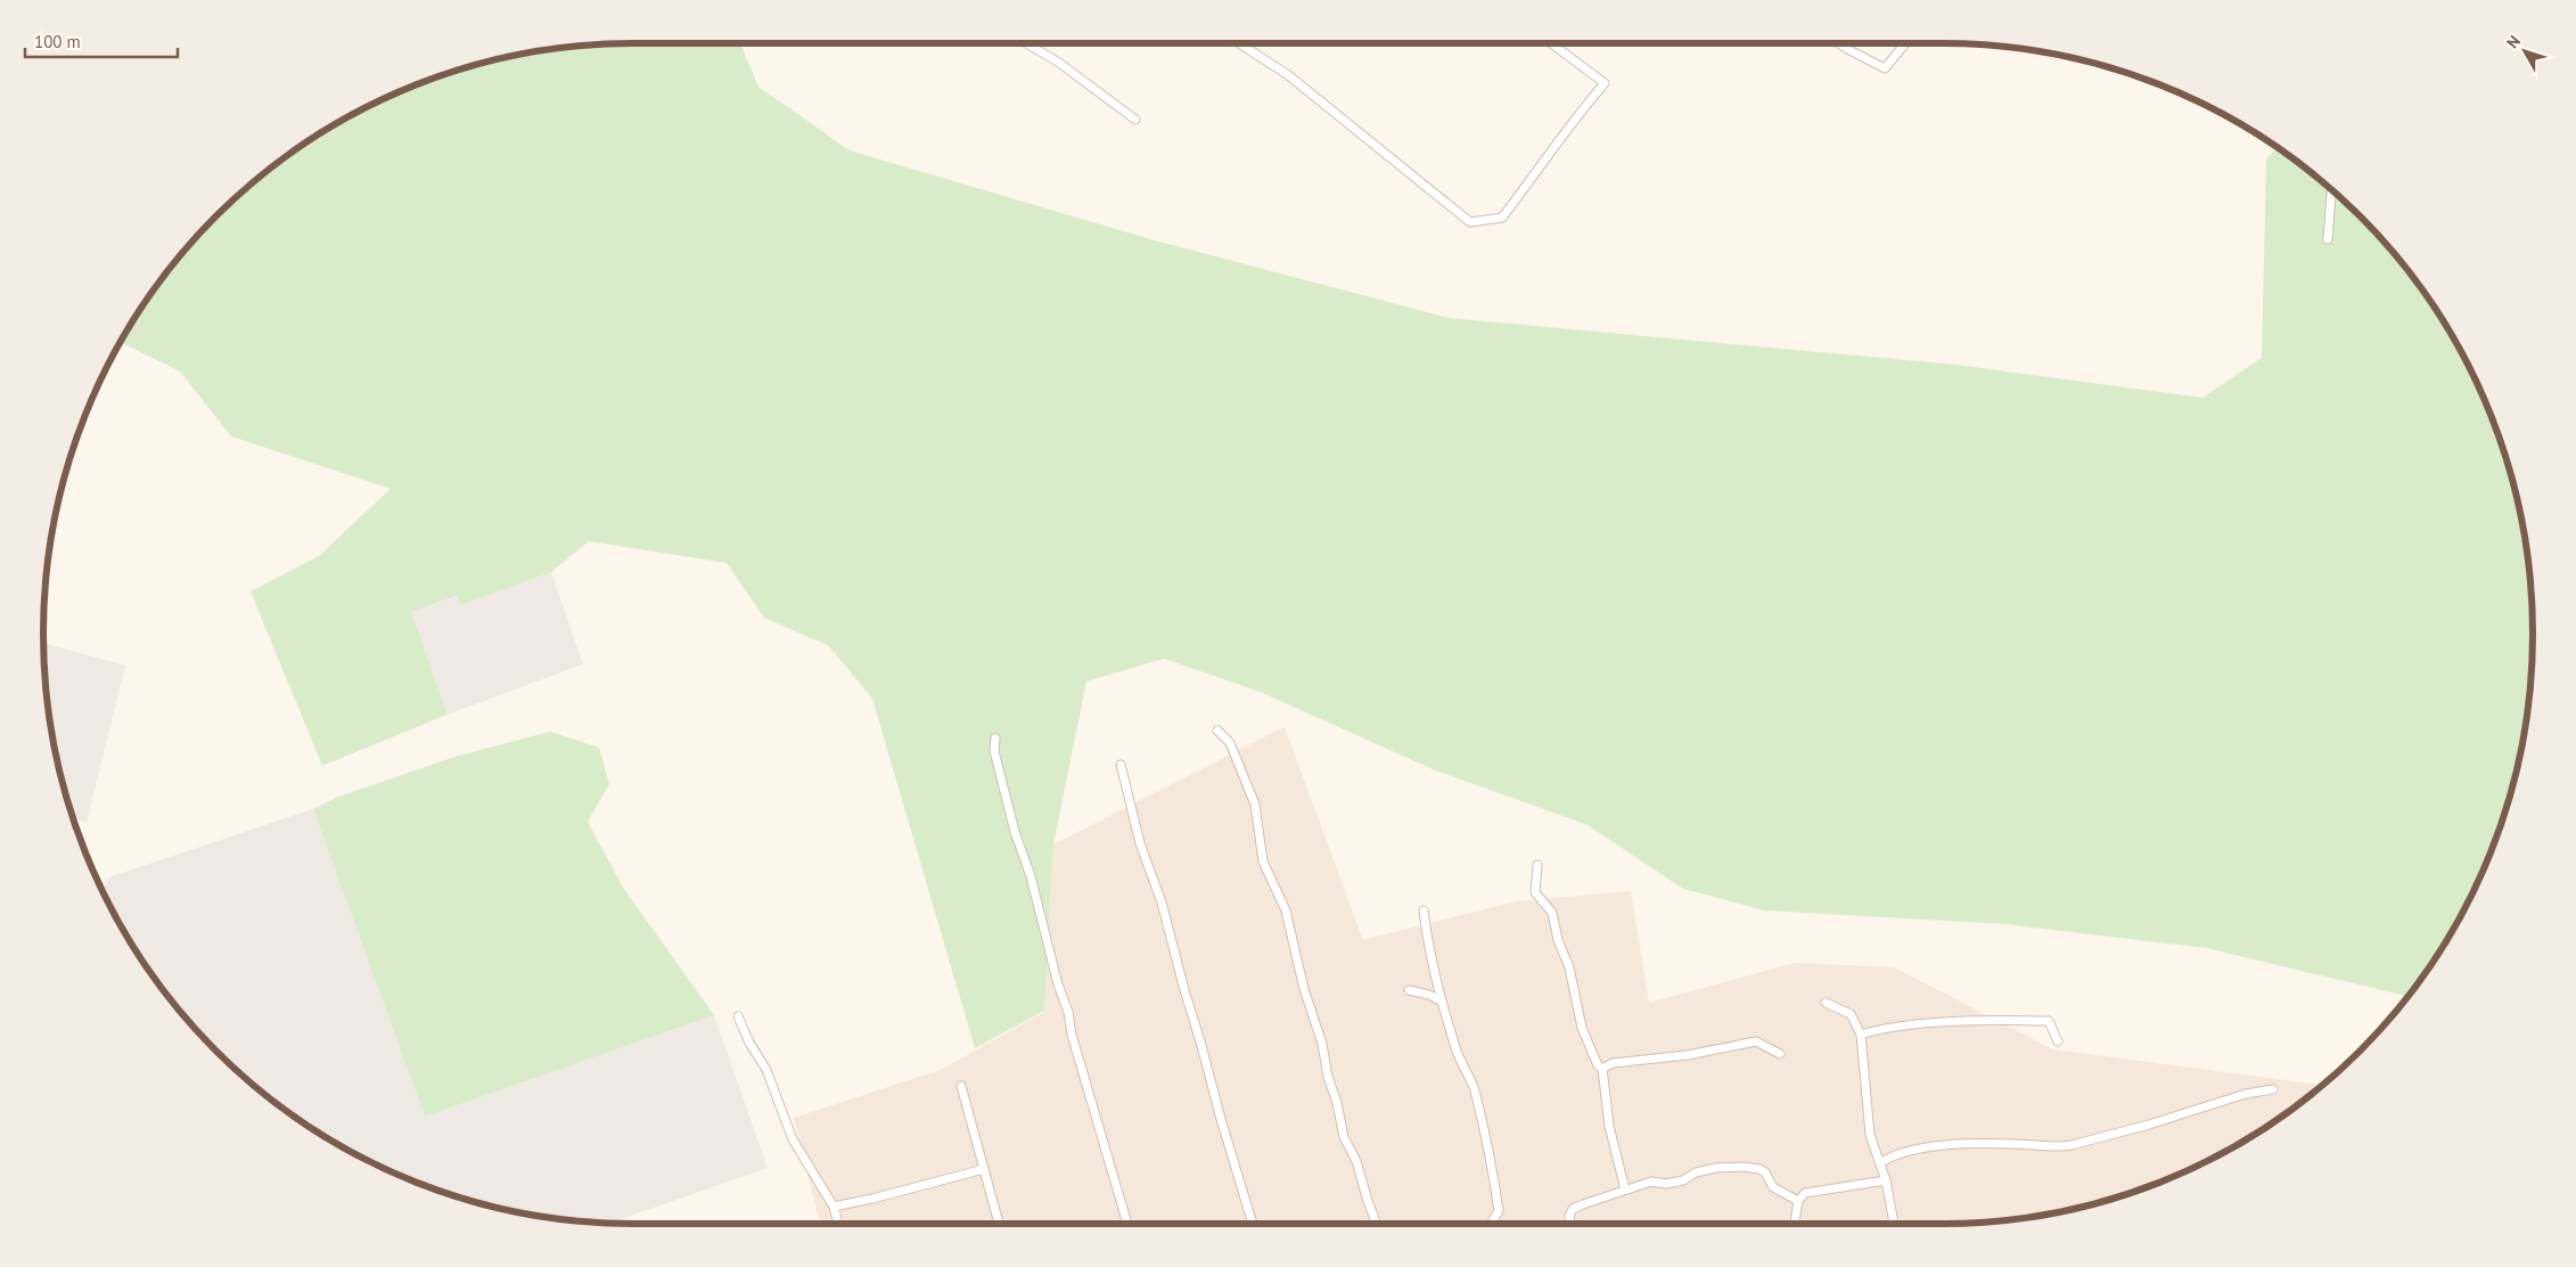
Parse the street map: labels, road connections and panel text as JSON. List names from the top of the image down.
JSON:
{
  "scale_bar": "100 m",
  "north": "top left"
}
